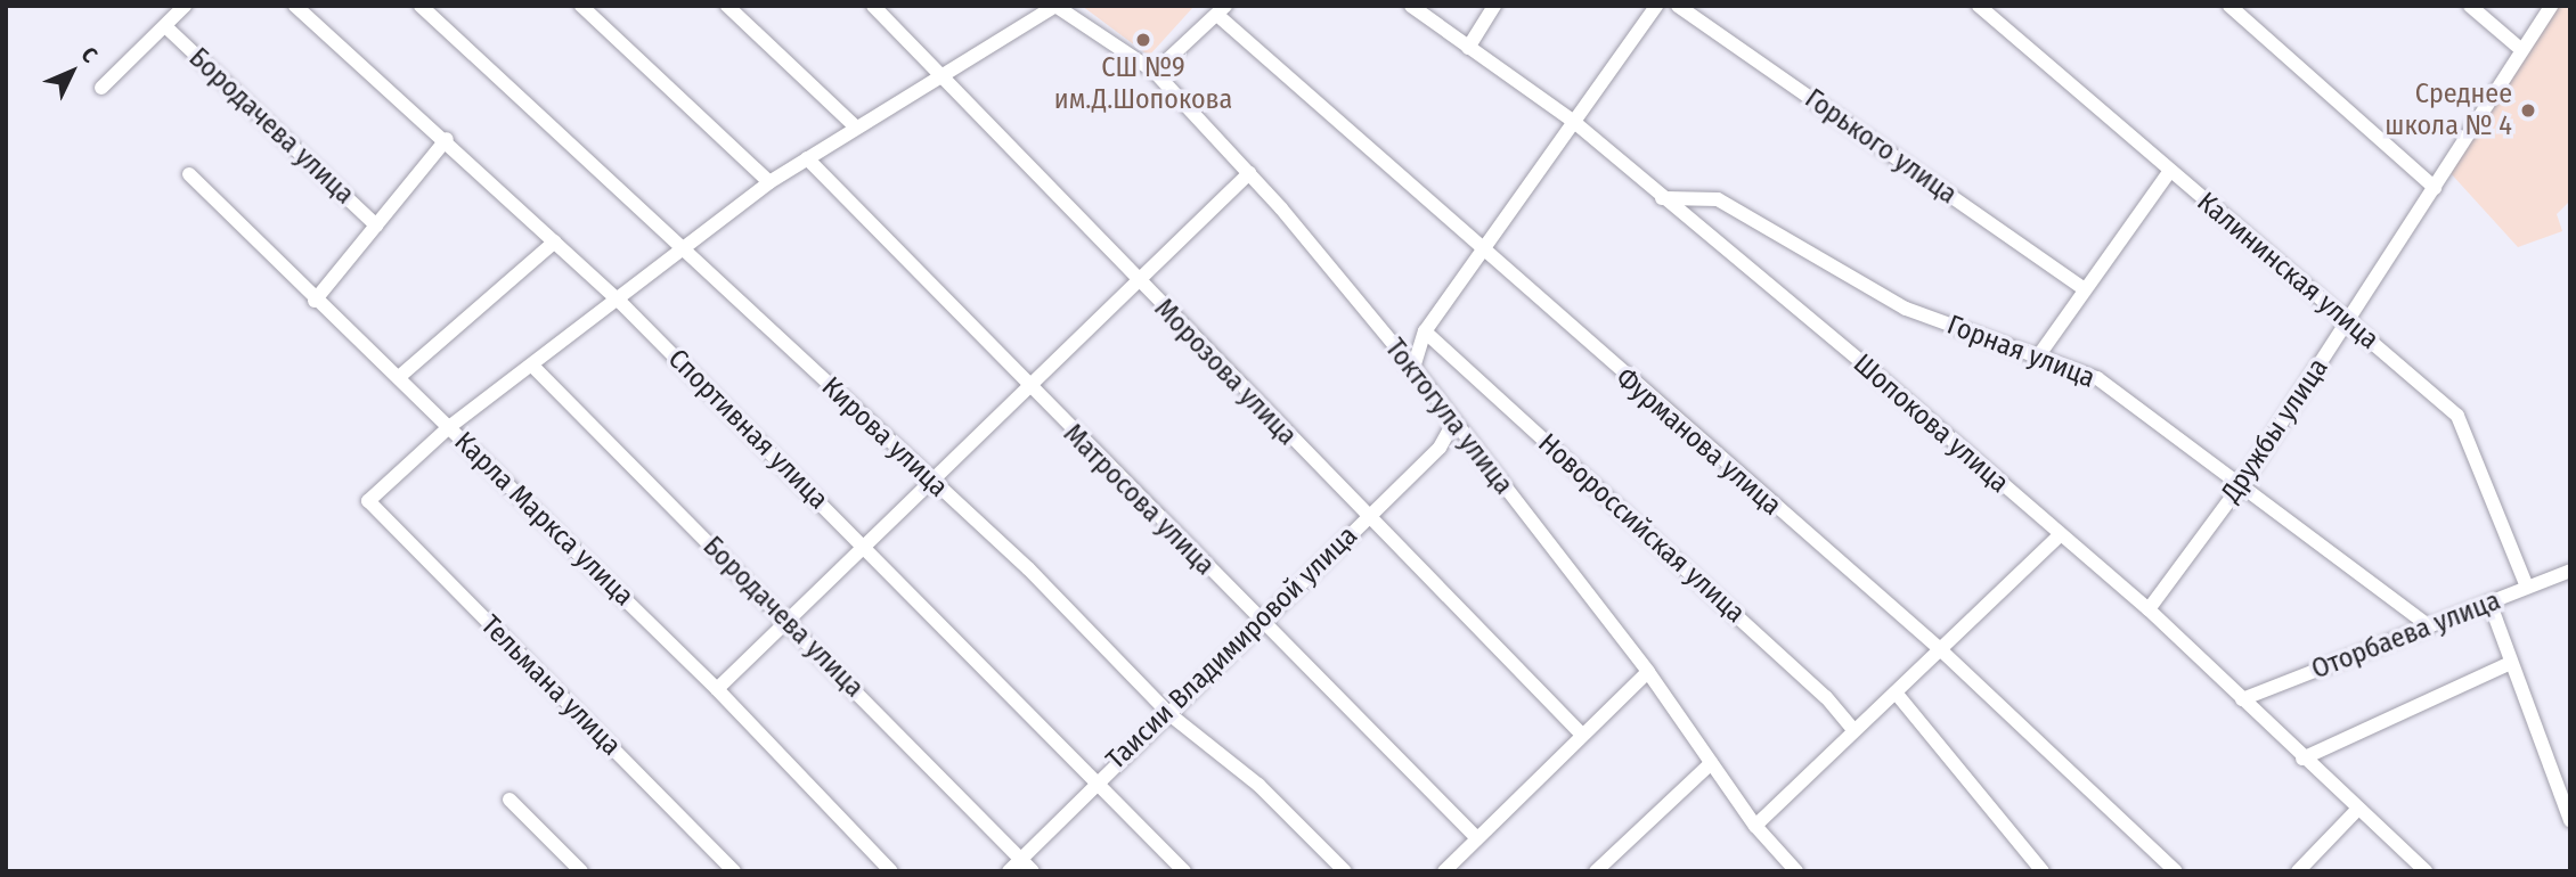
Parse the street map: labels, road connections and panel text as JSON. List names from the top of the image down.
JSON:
{
  "streets": {
    "street": [
      "Бородачева улица",
      "Горького улица",
      "Калининская улица",
      "Горная улица",
      "Морозова улица",
      "Токтогула улица",
      "Шопокова улица",
      "Спортивная улица",
      "Дружбы улица",
      "Кирова улица",
      "Фурманова улица",
      "Матросова улица",
      "Карла Маркса улица",
      "Новороссийская улица",
      "Оторбаева улица",
      "Таисии Владимировой улица",
      "Тельмана улица"
    ]
  },
  "crossings": [
    ["Бородачева улица", "Таисии Владимировой улица"],
    ["Калининская улица", "Дружбы улица"],
    ["Калининская улица", "Оторбаева улица"],
    ["Горная улица", "Шопокова улица"],
    ["Горная улица", "Дружбы улица"],
    ["Горная улица", "Оторбаева улица"],
    ["Морозова улица", "Таисии Владимировой улица"],
    ["Токтогула улица", "Таисии Владимировой улица"],
    ["Шопокова улица", "Дружбы улица"],
    ["Шопокова улица", "Оторбаева улица"],
    ["Спортивная улица", "Таисии Владимировой улица"],
    ["Кирова улица", "Таисии Владимировой улица"],
    ["Матросова улица", "Таисии Владимировой улица"],
    ["Карла Маркса улица", "Тельмана улица"]
  ],
  "places": ["СШ №9 им.Д.Шопокова", "Среднее школа № 4"],
  "north": "top right"
}
